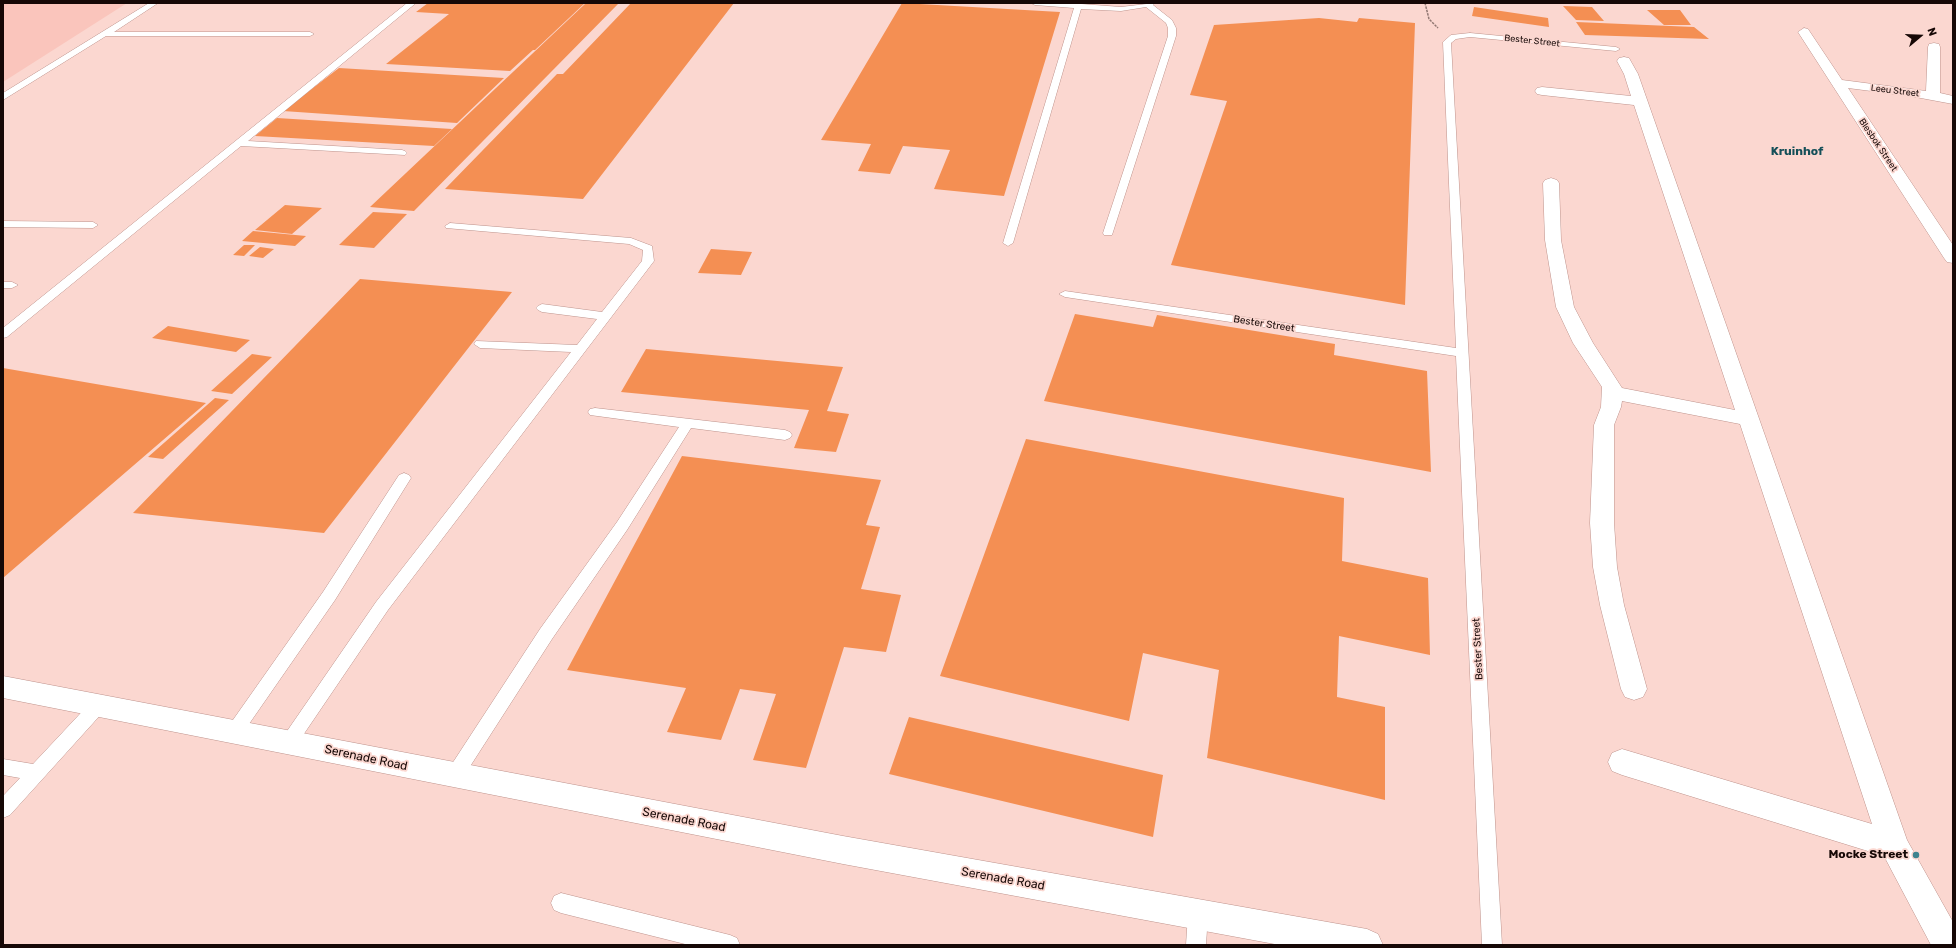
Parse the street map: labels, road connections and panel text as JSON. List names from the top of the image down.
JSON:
{
  "streets": {
    "street": ["Leeu Street", "Blesbok Street", "Serenade Road"],
    "lane": ["Bester Street"]
  },
  "crossings": [
    ["Leeu Street", "Blesbok Street"]
  ],
  "districts": ["Kruinhof"],
  "places": ["Mocke Street"],
  "north": "right"
}
